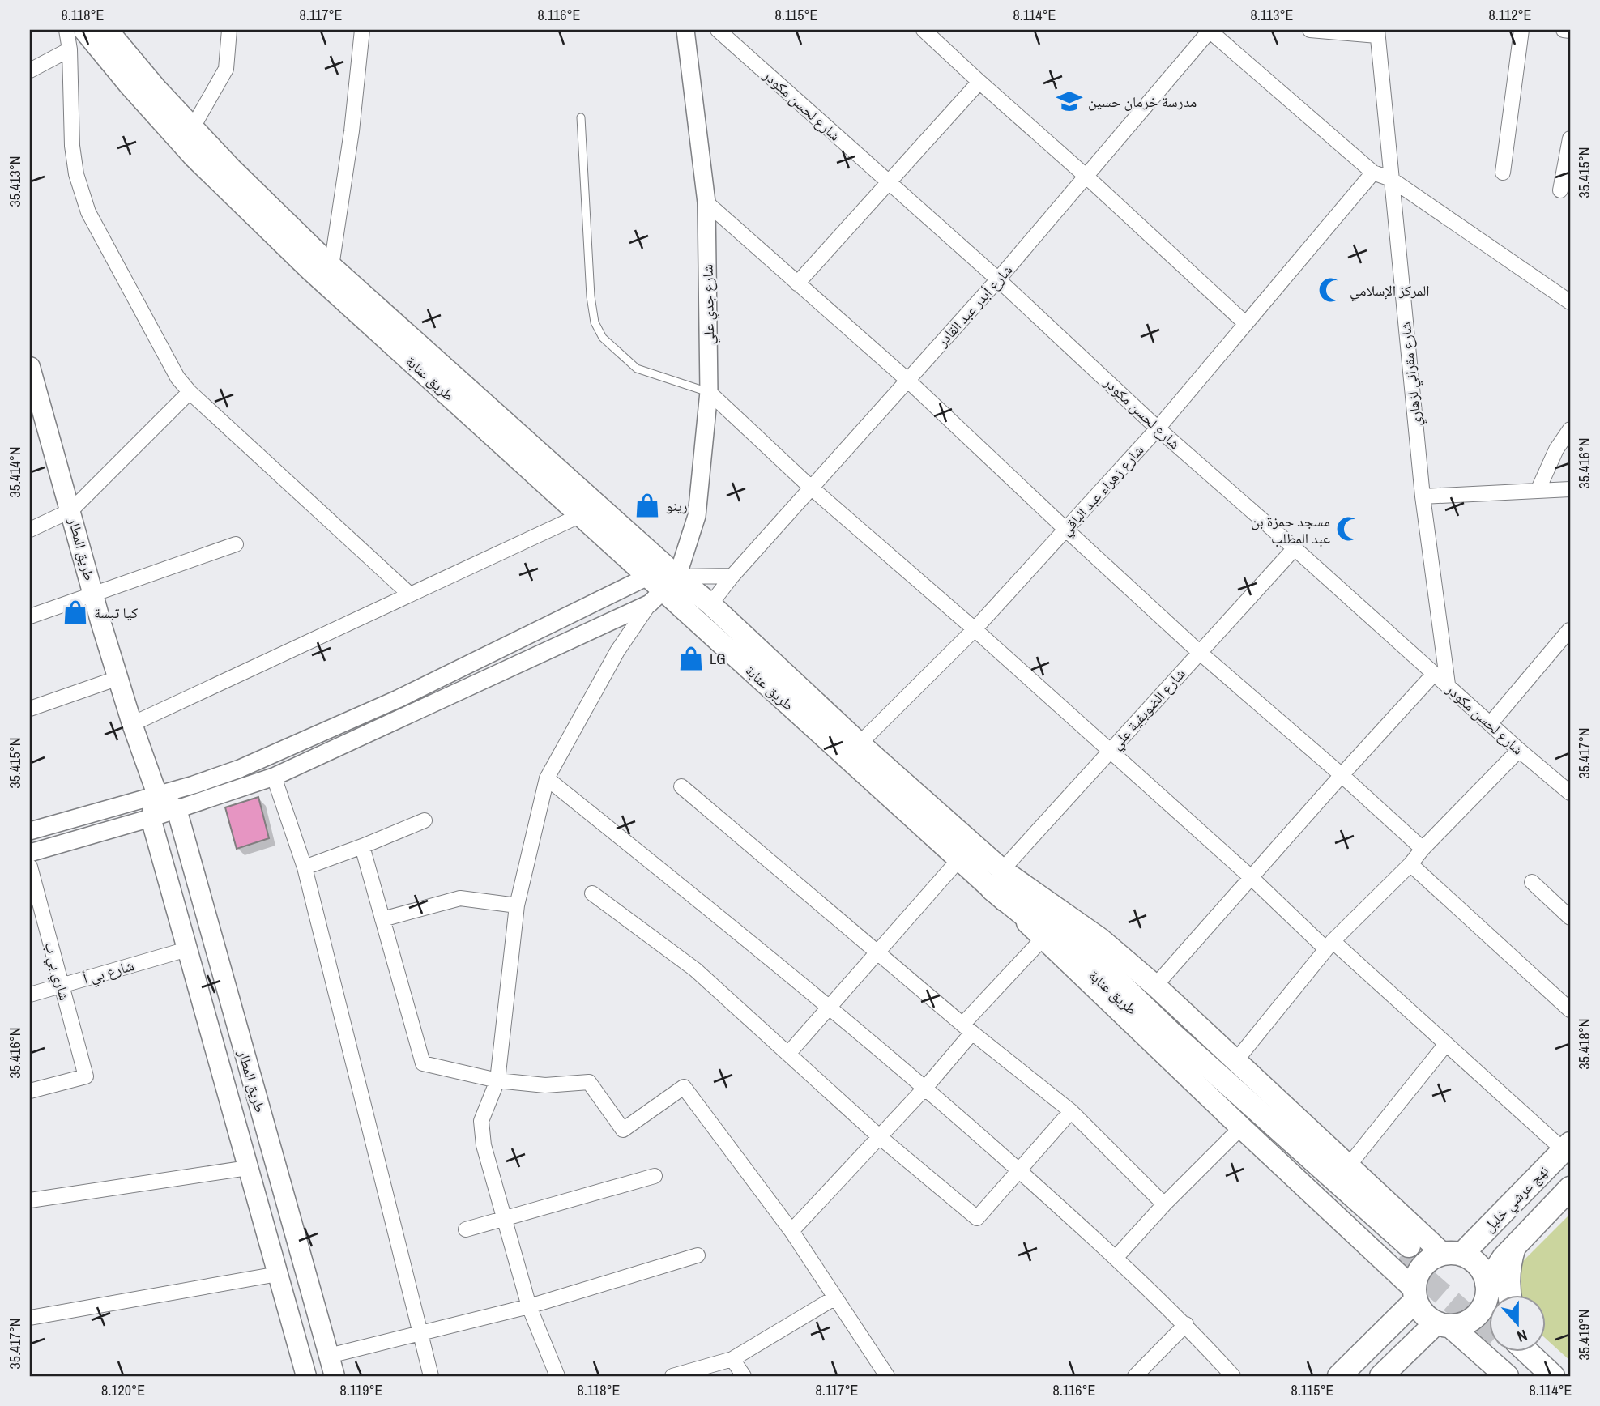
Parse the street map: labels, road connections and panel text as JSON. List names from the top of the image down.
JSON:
{
  "streets": {
    "highway": ["طريق عنابة", "نهج عرشي خليل"],
    "main road": ["طريق المطار"],
    "street": [
      "شارع لحسن مكودر",
      "شارع جدي علي",
      "شارع أبدر عبد القادر",
      "شارع مقراني لزهاري",
      "شارع زهراء عبد الباقي",
      "شارع الضويفية علي",
      "شاري بي ب",
      "شارع بي أ"
    ]
  },
  "crossings": [
    ["شارع لحسن مكودر", "شارع أبدر عبد القادر"],
    ["شارع لحسن مكودر", "شارع مقراني لزهاري"],
    ["شارع لحسن مكودر", "شارع زهراء عبد الباقي"],
    ["شارع لحسن مكودر", "شارع الضويفية علي"],
    ["شارع جدي علي", "طريق عنابة"],
    ["شارع أبدر عبد القادر", "طريق عنابة"],
    ["طريق عنابة", "شارع زهراء عبد الباقي"],
    ["طريق عنابة", "شارع الضويفية علي"],
    ["طريق المطار", "شارع بي أ"],
    ["شاري بي ب", "شارع بي أ"]
  ],
  "places": {
    "school or university": ["مدرسة خرمان حسين"],
    "mosque": ["المركز الإسلامي", "مسجد حمزة بن عبد المطلب"],
    "shop": ["رينو", "كيا تبسة", "LG"]
  },
  "north": "bottom",
  "coordinates": [
    "8.118°E",
    "8.117°E",
    "8.116°E",
    "8.115°E",
    "8.114°E",
    "8.113°E",
    "8.112°E",
    "35.415°N",
    "35.413°N",
    "35.416°N",
    "35.414°N",
    "35.417°N",
    "35.418°N",
    "35.419°N",
    "8.120°E",
    "8.119°E"
  ]
}
